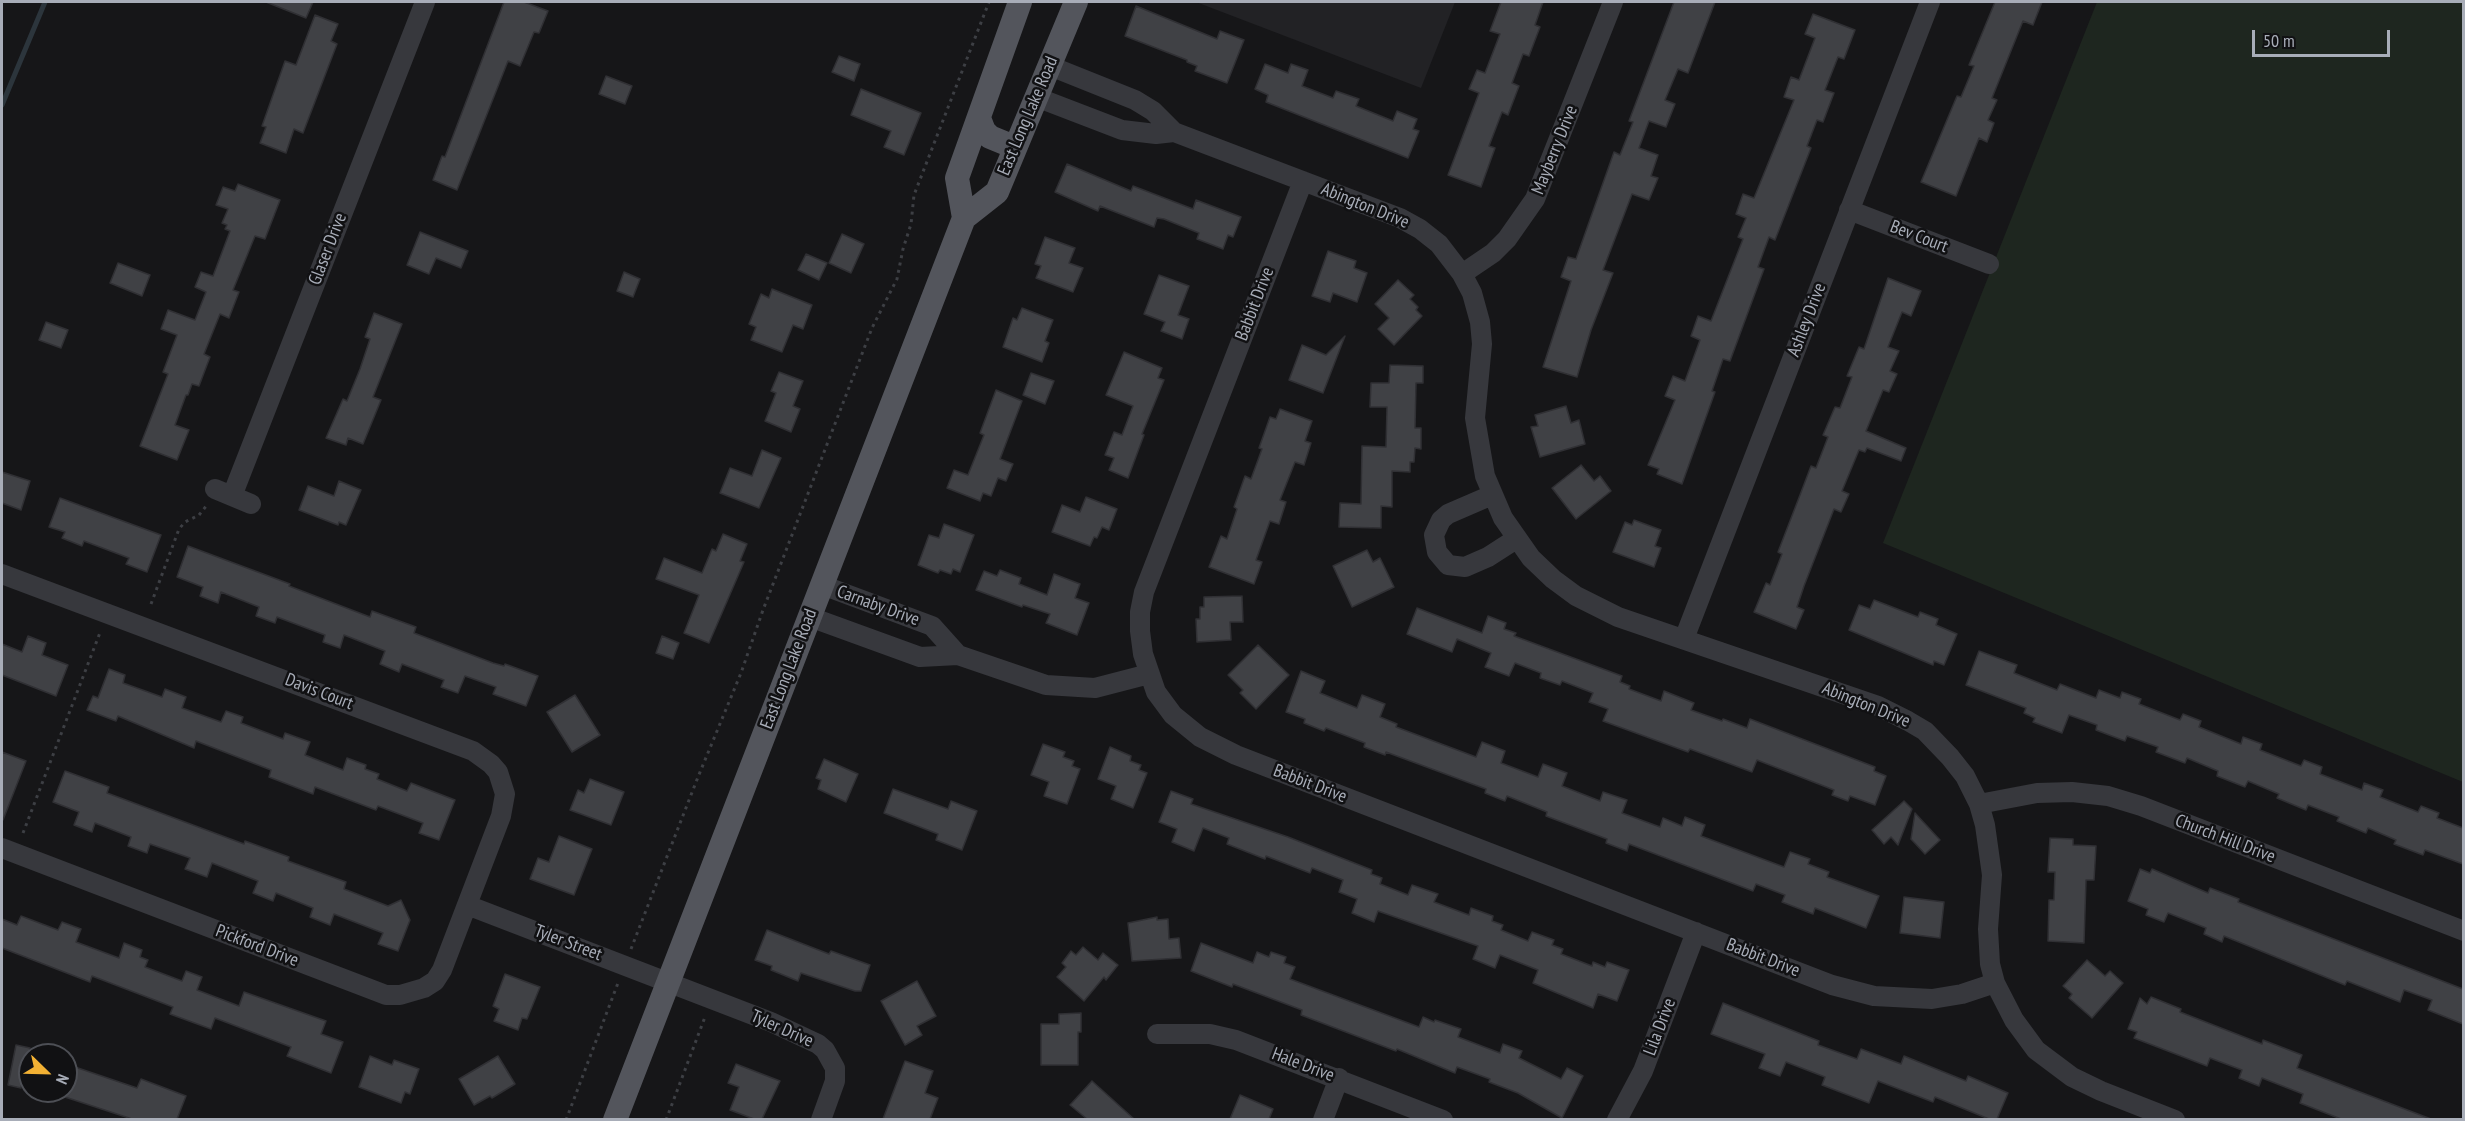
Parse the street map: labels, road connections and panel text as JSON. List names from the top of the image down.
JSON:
{
  "streets": {
    "main road": ["East Long Lake Road"],
    "street": [
      "Mayberry Drive",
      "Abington Drive",
      "Bev Court",
      "Glaser Drive",
      "Babbit Drive",
      "Ashley Drive",
      "Carnaby Drive",
      "Davis Court",
      "Church Hill Drive",
      "Tyler Street",
      "Pickford Drive",
      "Lila Drive",
      "Tyler Drive",
      "Hale Drive"
    ]
  },
  "crossings": [
    ["East Long Lake Road", "Abington Drive"],
    ["East Long Lake Road", "Carnaby Drive"],
    ["East Long Lake Road", "Tyler Street"],
    ["East Long Lake Road", "Tyler Drive"],
    ["Mayberry Drive", "Abington Drive"],
    ["Abington Drive", "Babbit Drive"],
    ["Abington Drive", "Ashley Drive"],
    ["Abington Drive", "Church Hill Drive"],
    ["Bev Court", "Ashley Drive"],
    ["Babbit Drive", "Carnaby Drive"],
    ["Babbit Drive", "Lila Drive"],
    ["Davis Court", "Tyler Street"],
    ["Davis Court", "Pickford Drive"],
    ["Tyler Street", "Pickford Drive"],
    ["Tyler Street", "Tyler Drive"]
  ],
  "scale_bar": "50 m",
  "north": "bottom right"
}
